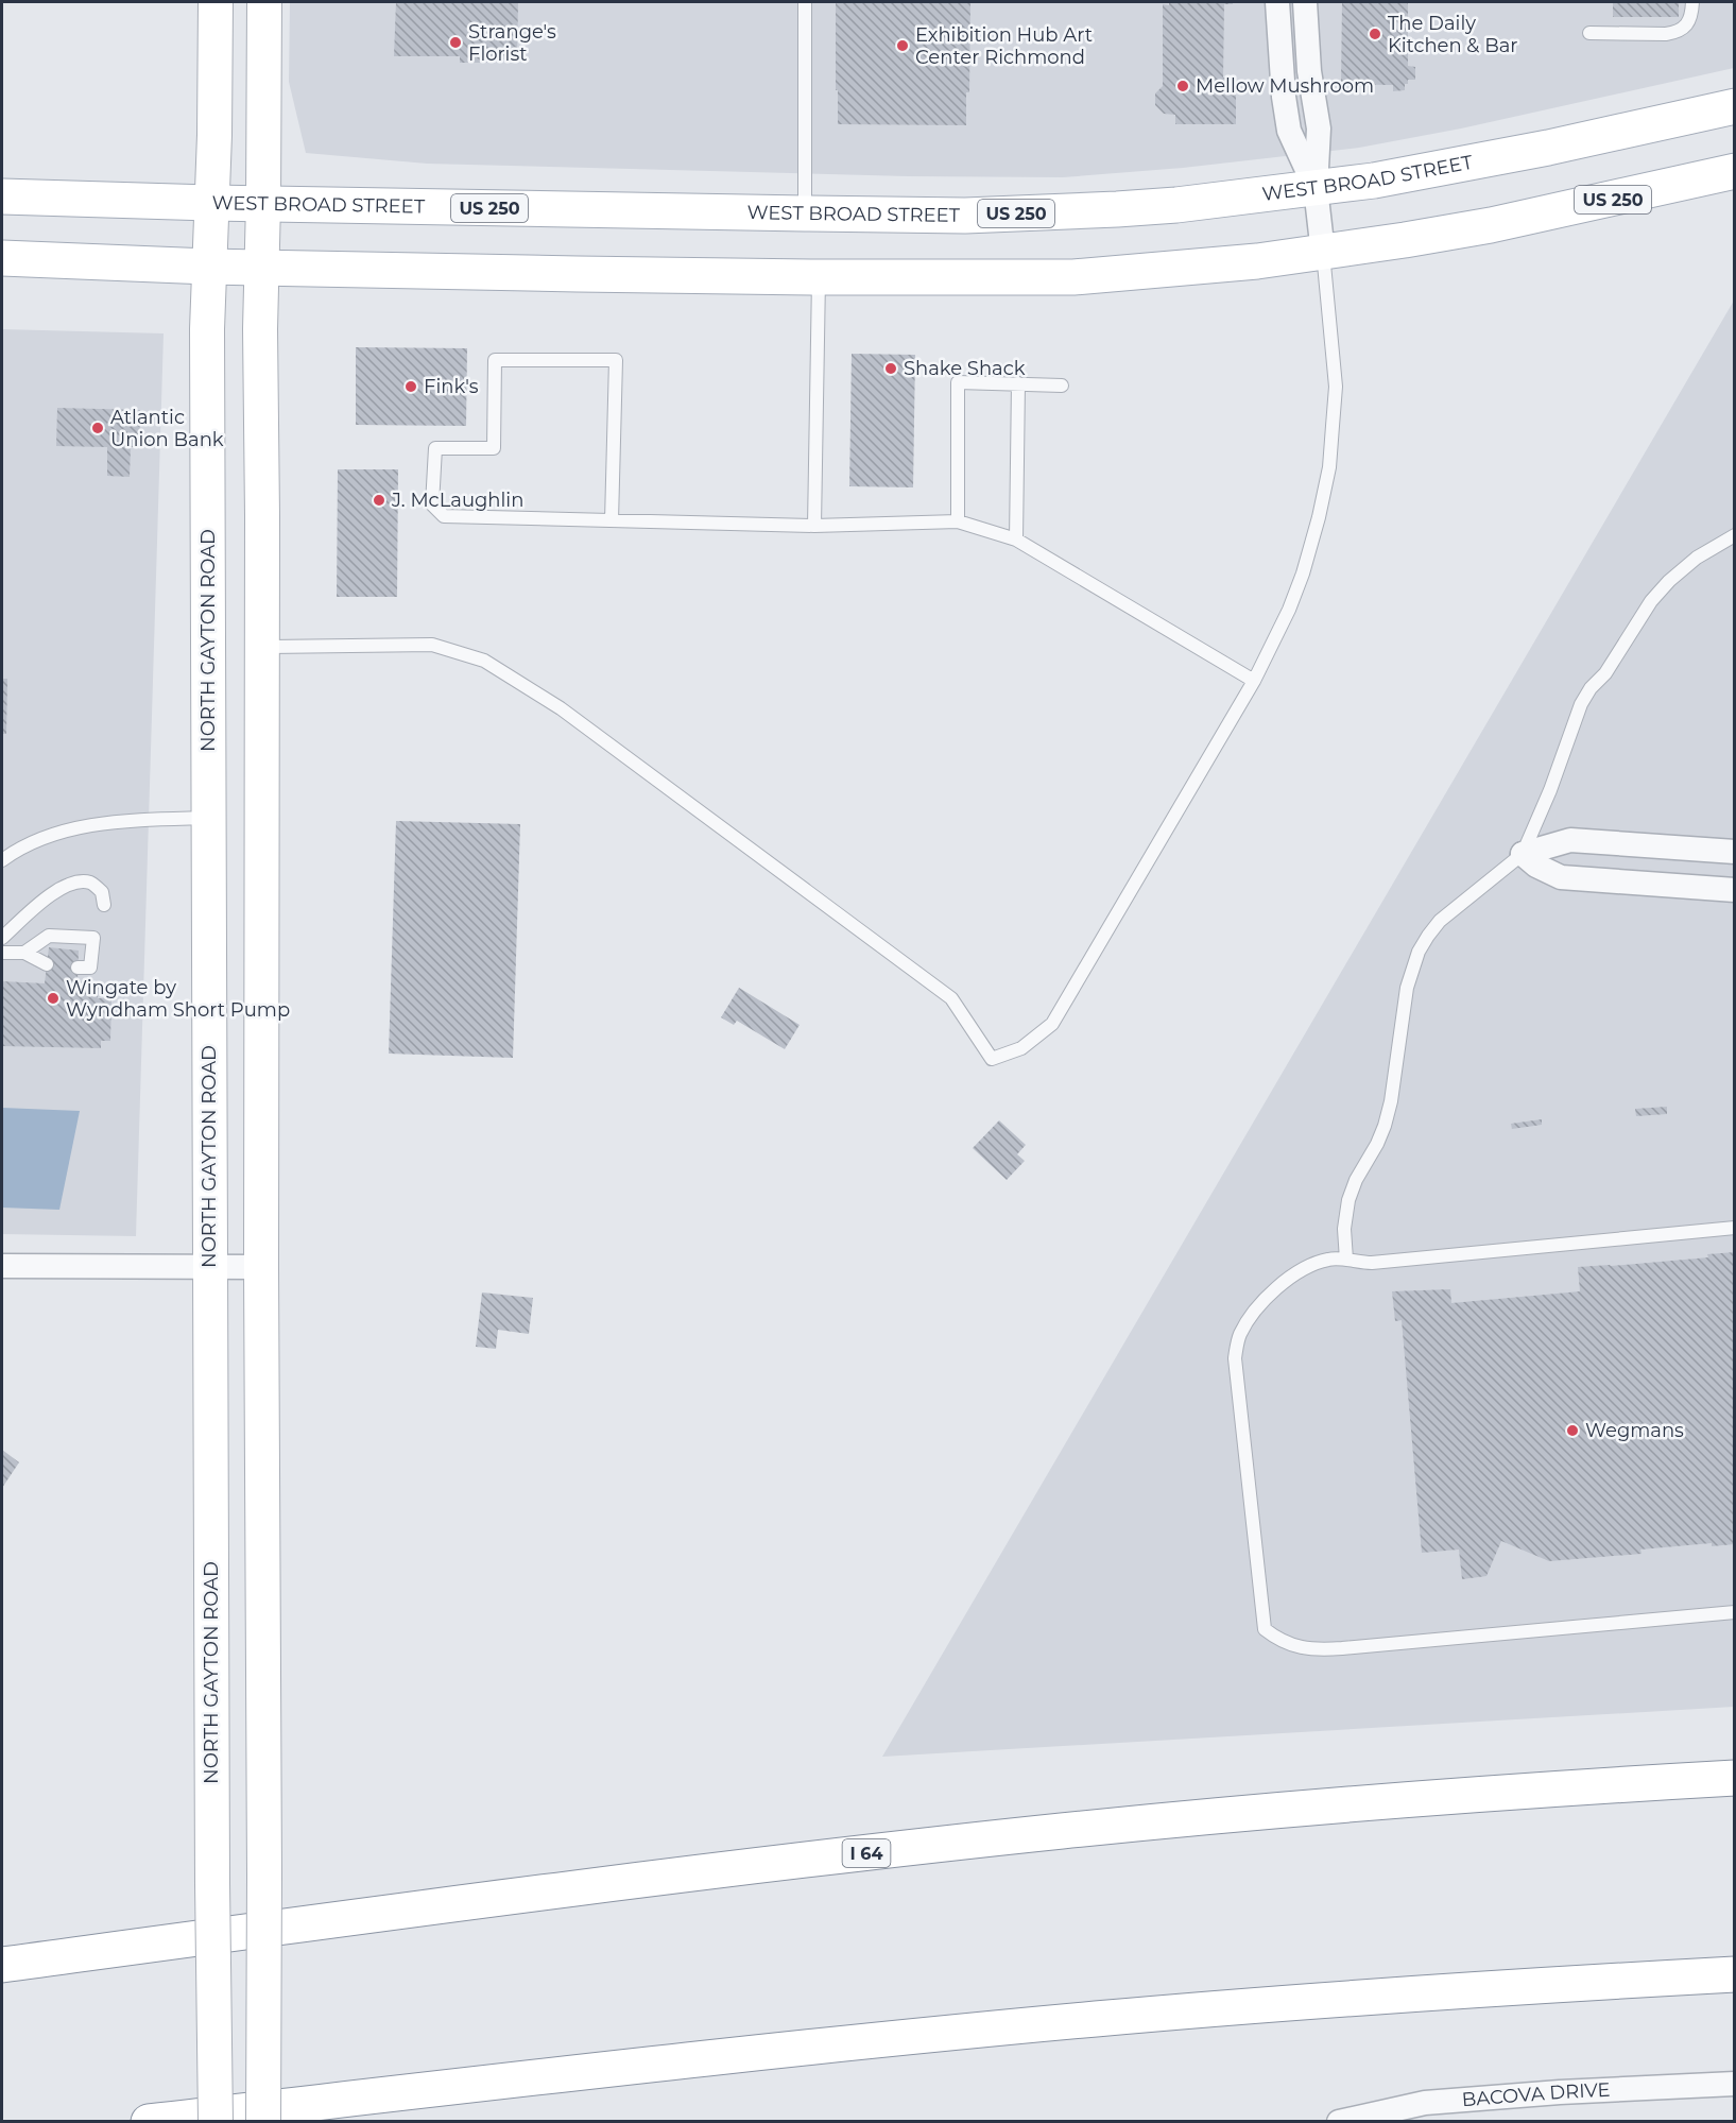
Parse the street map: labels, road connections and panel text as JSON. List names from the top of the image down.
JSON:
{
  "streets": {
    "main road": [
      "WEST BROAD STREET",
      "US 250",
      "NORTH GAYTON ROAD",
      "I 64"
    ],
    "street": ["BACOVA DRIVE"]
  },
  "crossings": [
    ["WEST BROAD STREET", "NORTH GAYTON ROAD"],
    ["US 250", "NORTH GAYTON ROAD"]
  ],
  "places": [
    "The Daily Kitchen & Bar",
    "Strange's Florist",
    "Exhibition Hub Art Center Richmond",
    "Mellow Mushroom",
    "Shake Shack",
    "Fink's",
    "Atlantic Union Bank",
    "J. McLaughlin",
    "Wingate by Wyndham Short Pump",
    "Wegmans"
  ]
}
